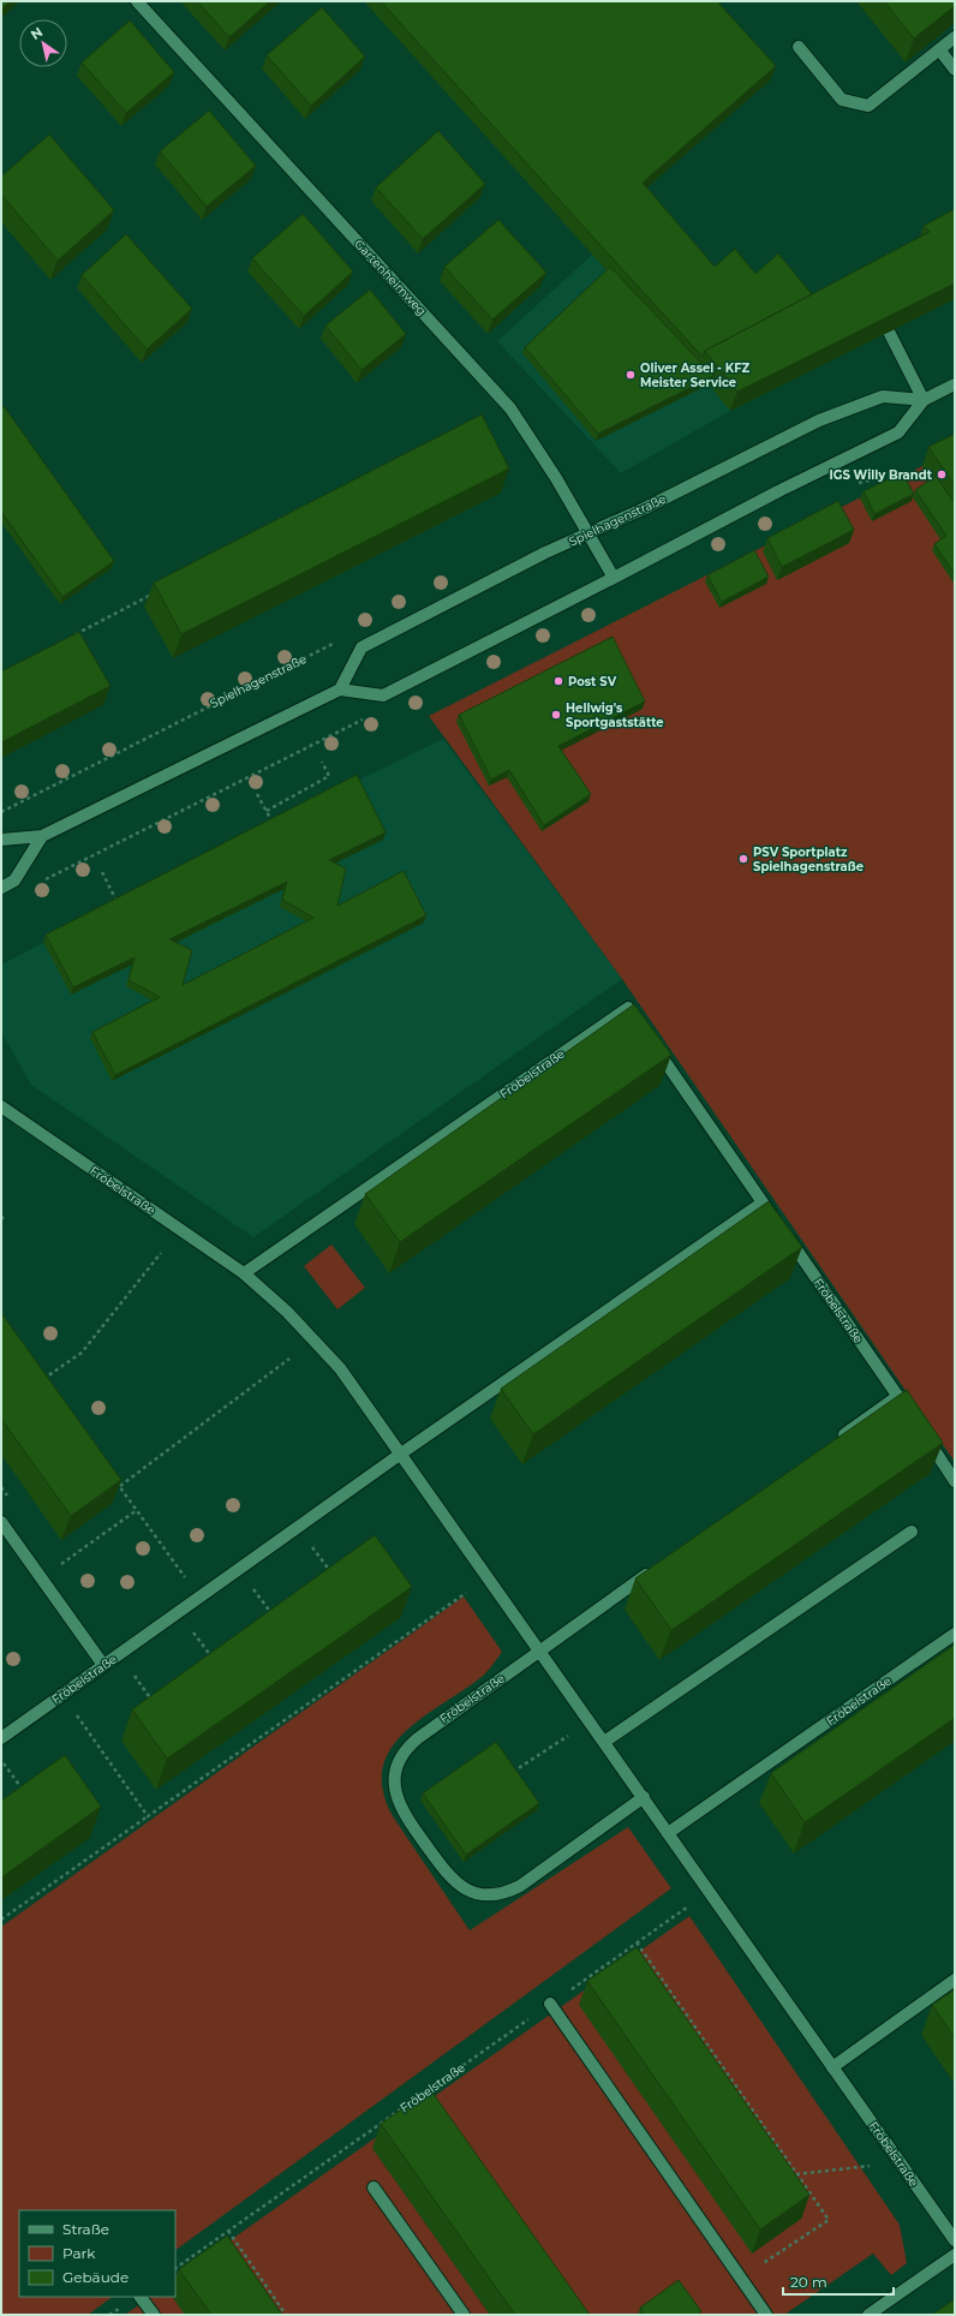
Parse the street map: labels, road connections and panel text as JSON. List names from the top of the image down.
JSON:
{
  "streets": {
    "street": ["Gartenheimweg", "Spielhagenstraße", "Fröbelstraße"]
  },
  "crossings": [
    ["Gartenheimweg", "Spielhagenstraße"]
  ],
  "places": [
    "Oliver Assel - KFZ Meister Service",
    "IGS Willy Brandt",
    "Post SV",
    "Hellwig's Sportgaststätte",
    "PSV Sportplatz Spielhagenstraße"
  ],
  "legend": ["Straße", "Park", "Gebäude"],
  "scale_bar": "20 m",
  "north": "top left"
}
